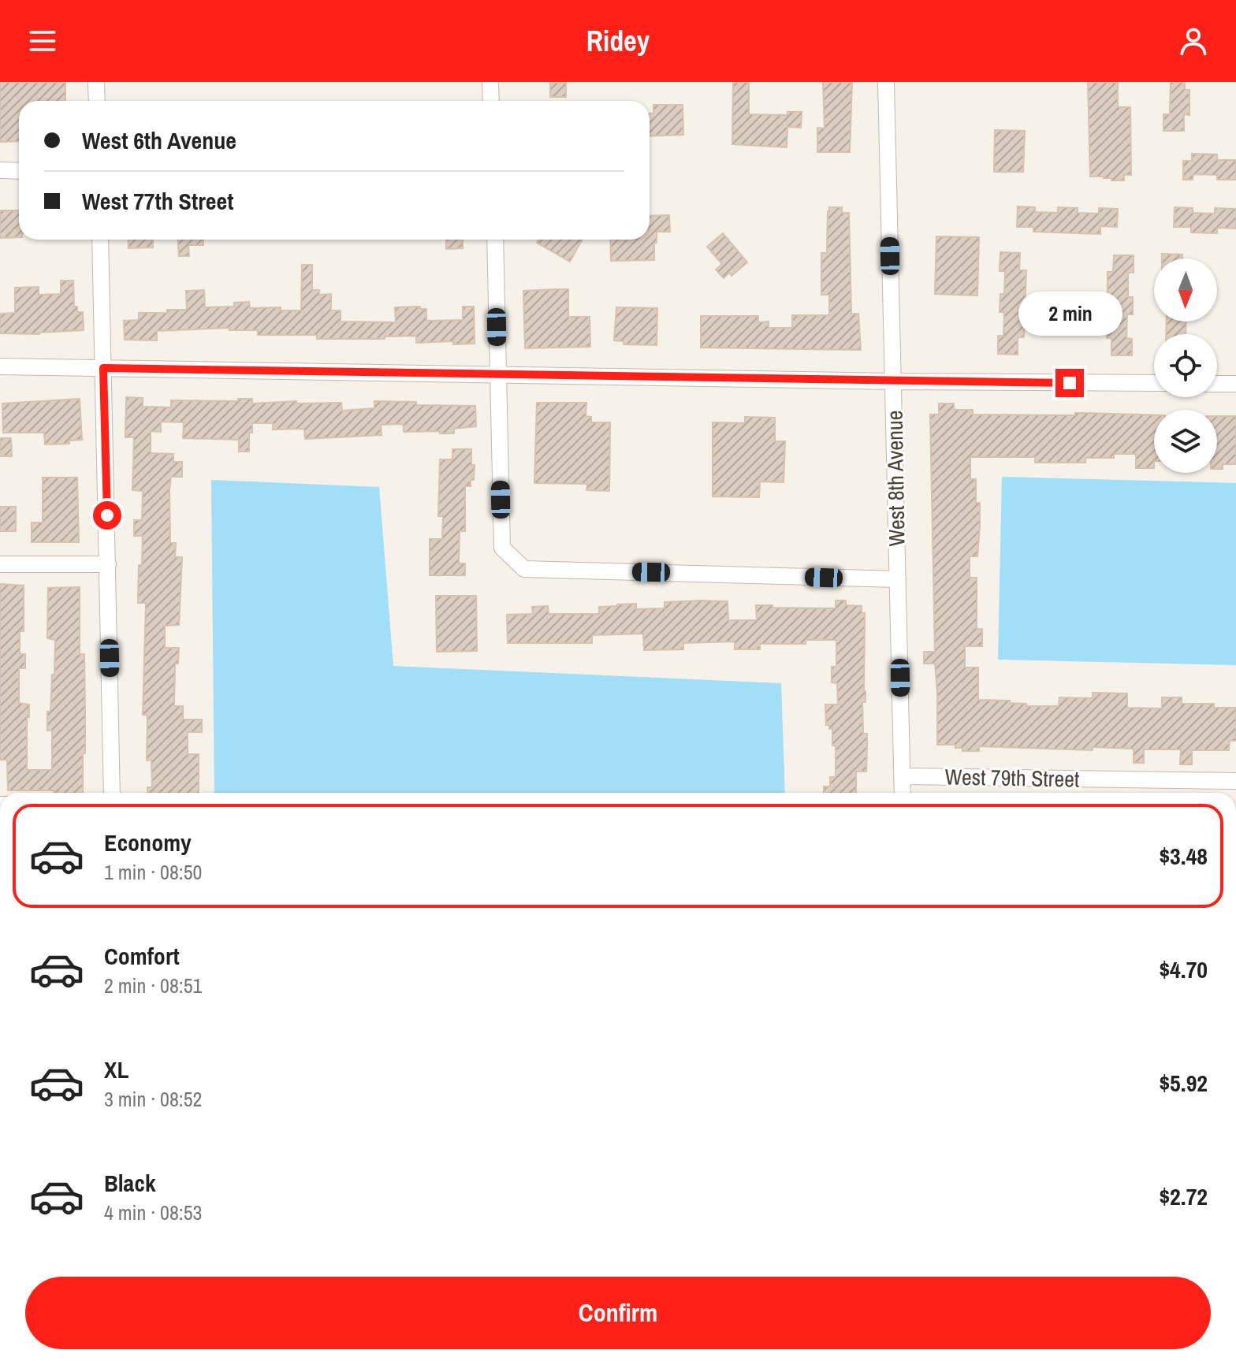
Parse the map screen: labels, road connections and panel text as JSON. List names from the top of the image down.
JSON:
{
  "streets": {
    "street": ["West 8th Avenue", "West 79th Street"]
  },
  "crossings": [
    ["West 8th Avenue", "West 79th Street"]
  ],
  "north": "bottom",
  "page": {
    "header": "Ridey",
    "banner": ["West 6th Avenue", "West 77th Street"],
    "bubble": "2 min",
    "list": [
      {
        "name": "Economy",
        "note": "1 min · 08:50",
        "value": "$3.48"
      },
      {
        "name": "Comfort",
        "note": "2 min · 08:51",
        "value": "$4.70"
      },
      {
        "name": "XL",
        "note": "3 min · 08:52",
        "value": "$5.92"
      },
      {
        "name": "Black",
        "note": "4 min · 08:53",
        "value": "$2.72"
      }
    ],
    "buttons": "Confirm"
  }
}
